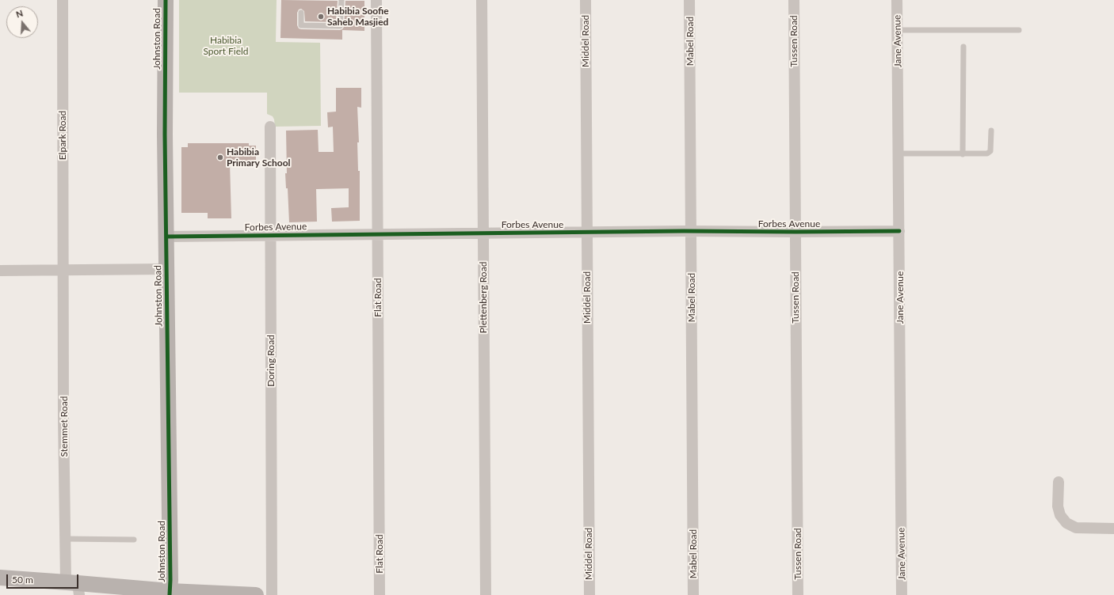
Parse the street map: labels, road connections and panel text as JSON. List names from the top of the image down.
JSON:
{
  "streets": {
    "street": [
      "Johnston Road",
      "Middel Road",
      "Mabel Road",
      "Tussen Road",
      "Jane Avenue",
      "Elpark Road",
      "Forbes Avenue",
      "Flat Road",
      "Plettenberg Road",
      "Doring Road",
      "Stemmet Road"
    ]
  },
  "crossings": [
    ["Johnston Road", "Forbes Avenue"],
    ["Middel Road", "Forbes Avenue"],
    ["Mabel Road", "Forbes Avenue"],
    ["Tussen Road", "Forbes Avenue"],
    ["Jane Avenue", "Forbes Avenue"],
    ["Elpark Road", "Stemmet Road"],
    ["Forbes Avenue", "Flat Road"],
    ["Forbes Avenue", "Plettenberg Road"],
    ["Forbes Avenue", "Doring Road"]
  ],
  "parks": ["Habibia Sport Field"],
  "places": ["Habibia Soofie Saheb Masjied", "Habibia Primary School"],
  "scale_bar": "50 m",
  "north": "top"
}
